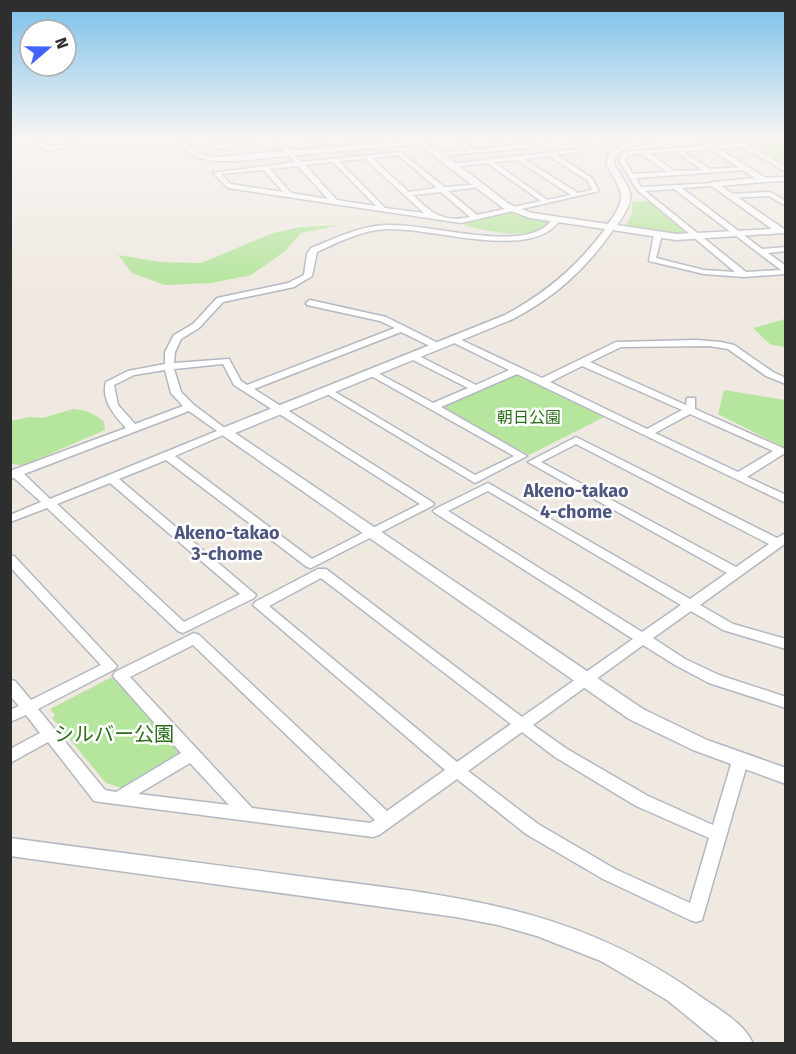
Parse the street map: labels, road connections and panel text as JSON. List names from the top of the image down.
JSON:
{
  "districts": ["Akeno-takao 4-chome", "Akeno-takao 3-chome"],
  "parks": ["朝日公園", "シルバー公園"],
  "north": "right"
}
